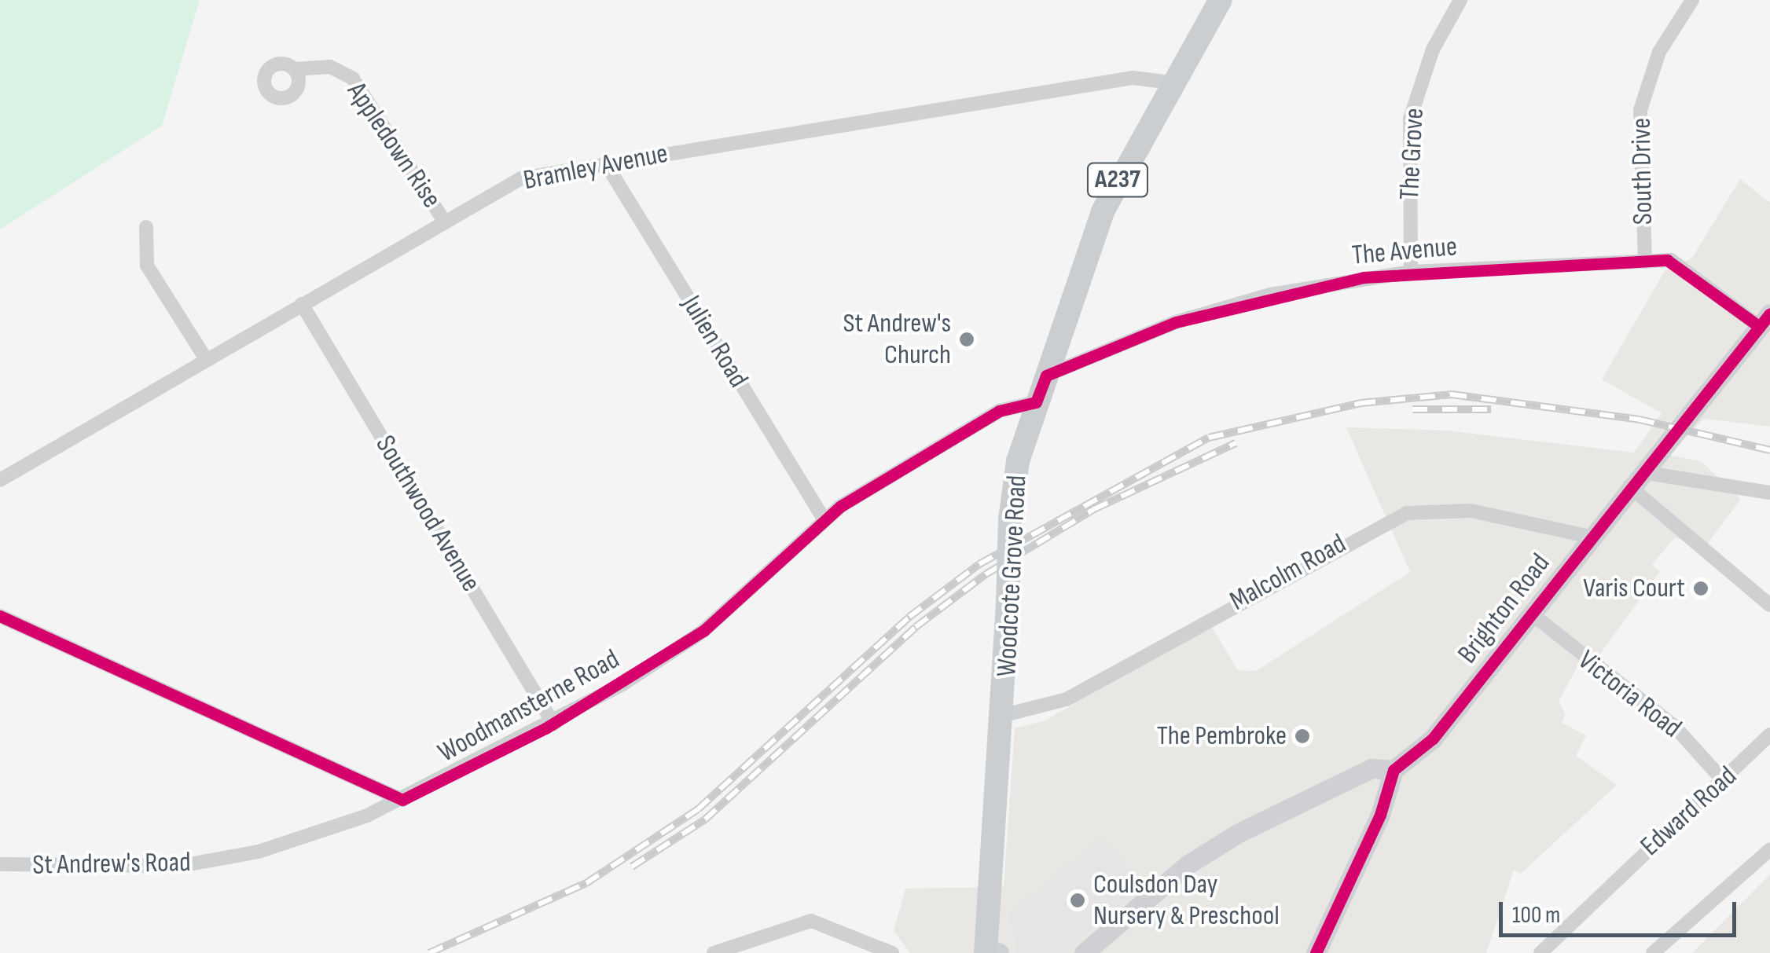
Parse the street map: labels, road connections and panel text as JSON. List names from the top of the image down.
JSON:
{
  "streets": {
    "main road": ["A237", "Woodcote Grove Road", "Brighton Road"],
    "street": [
      "Appledown Rise",
      "The Grove",
      "Bramley Avenue",
      "South Drive",
      "The Avenue",
      "Julien Road",
      "Southwood Avenue",
      "Malcolm Road",
      "Victoria Road",
      "Woodmansterne Road",
      "Edward Road",
      "St Andrew's Road"
    ]
  },
  "crossings": [
    ["Appledown Rise", "Bramley Avenue"],
    ["The Grove", "The Avenue"],
    ["Bramley Avenue", "Julien Road"],
    ["Bramley Avenue", "Southwood Avenue"],
    ["Bramley Avenue", "Woodcote Grove Road"],
    ["South Drive", "The Avenue"],
    ["The Avenue", "Woodcote Grove Road"],
    ["The Avenue", "Brighton Road"],
    ["Julien Road", "Woodmansterne Road"],
    ["Southwood Avenue", "Woodmansterne Road"],
    ["Malcolm Road", "Woodcote Grove Road"],
    ["Malcolm Road", "Brighton Road"],
    ["Woodcote Grove Road", "Woodmansterne Road"],
    ["Brighton Road", "Victoria Road"],
    ["Victoria Road", "Edward Road"],
    ["Woodmansterne Road", "St Andrew's Road"]
  ],
  "places": [
    "St Andrew's Church",
    "Varis Court",
    "The Pembroke",
    "Coulsdon Day Nursery & Preschool"
  ],
  "scale_bar": "100 m"
}
